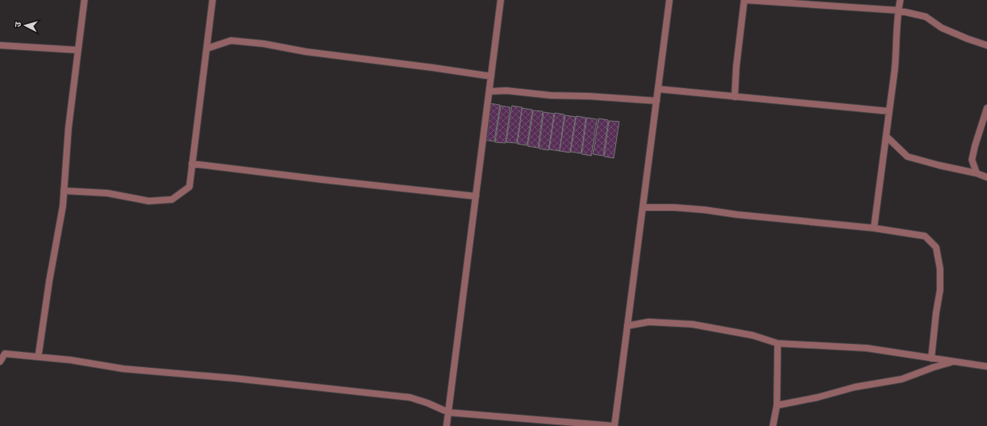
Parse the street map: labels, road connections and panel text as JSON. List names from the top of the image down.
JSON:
{
  "north": "left"
}
